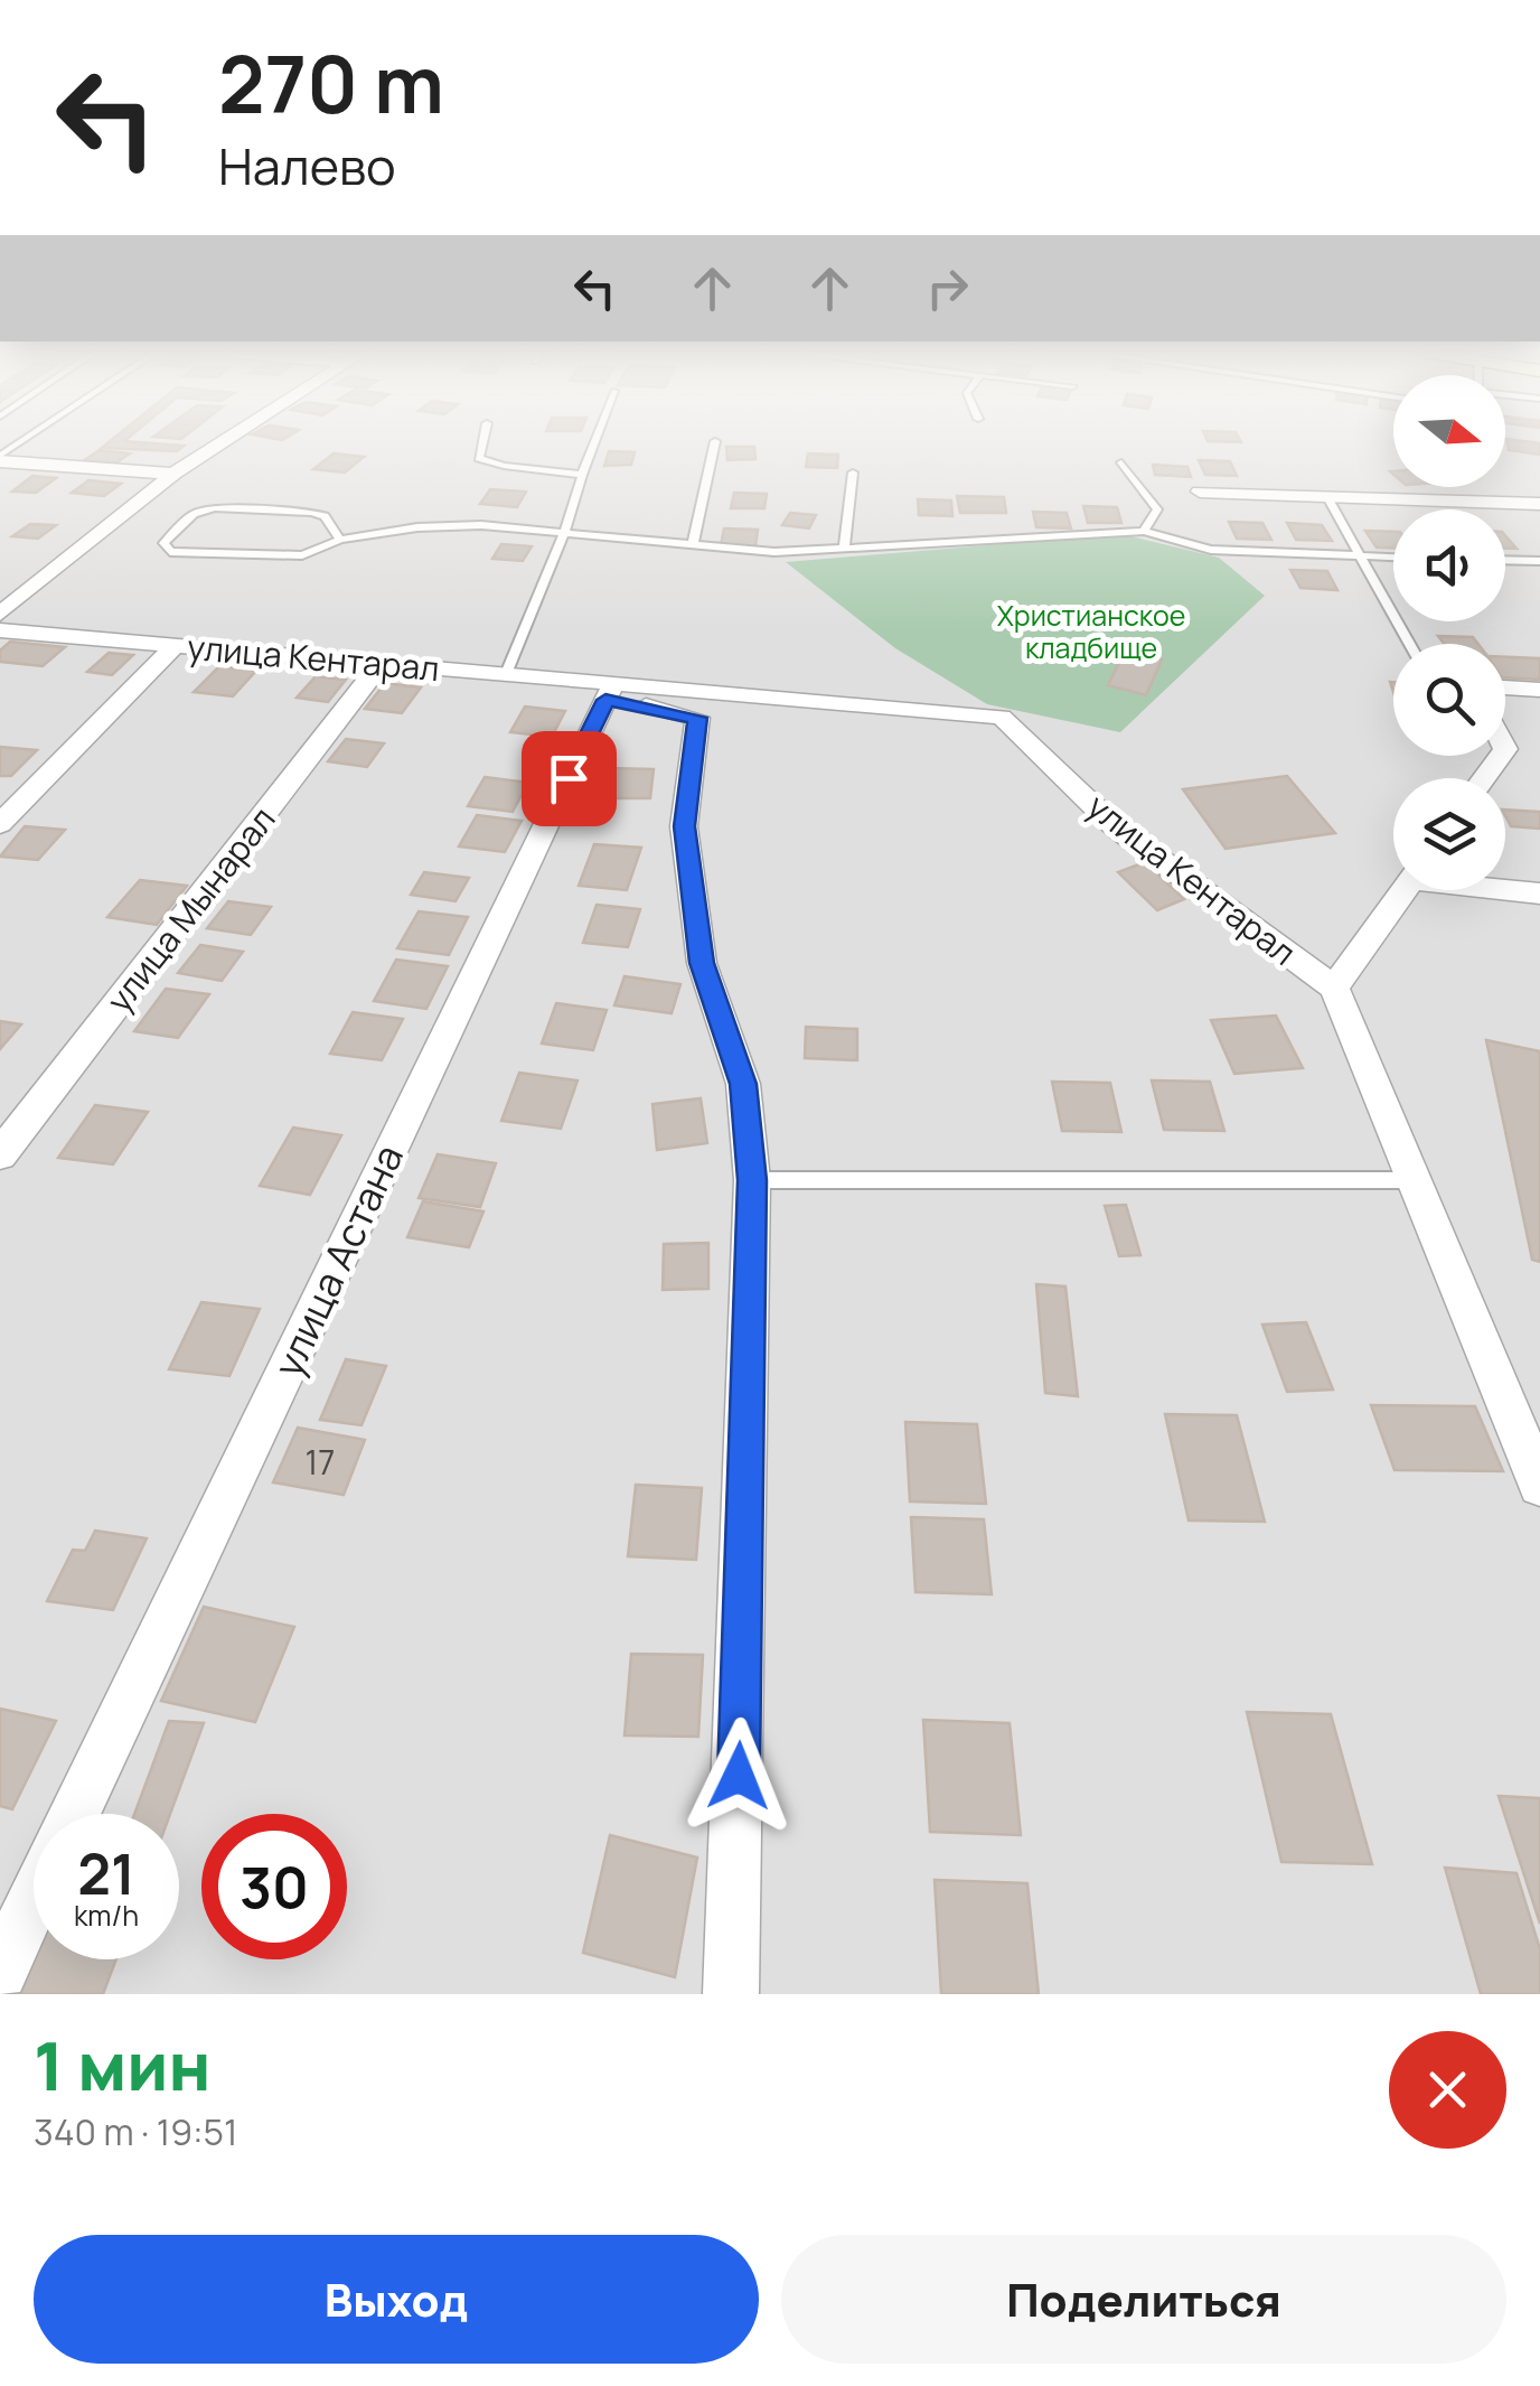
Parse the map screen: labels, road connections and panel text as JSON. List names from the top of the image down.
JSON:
{
  "streets": {
    "street": ["улица Кентарал", "улица Мынарал", "улица Астана"]
  },
  "crossings": [
    ["улица Кентарал", "улица Мынарал"],
    ["улица Кентарал", "улица Астана"]
  ],
  "parks": ["Христианское кладбище"],
  "house_numbers": ["17"],
  "north": "right",
  "page": {
    "turn": ["270 m", "Налево"],
    "speed": "21 km/h",
    "limit": "30",
    "heading": ["1 мин", "340 m · 19:51"],
    "buttons": ["Выход", "Поделиться"]
  }
}
